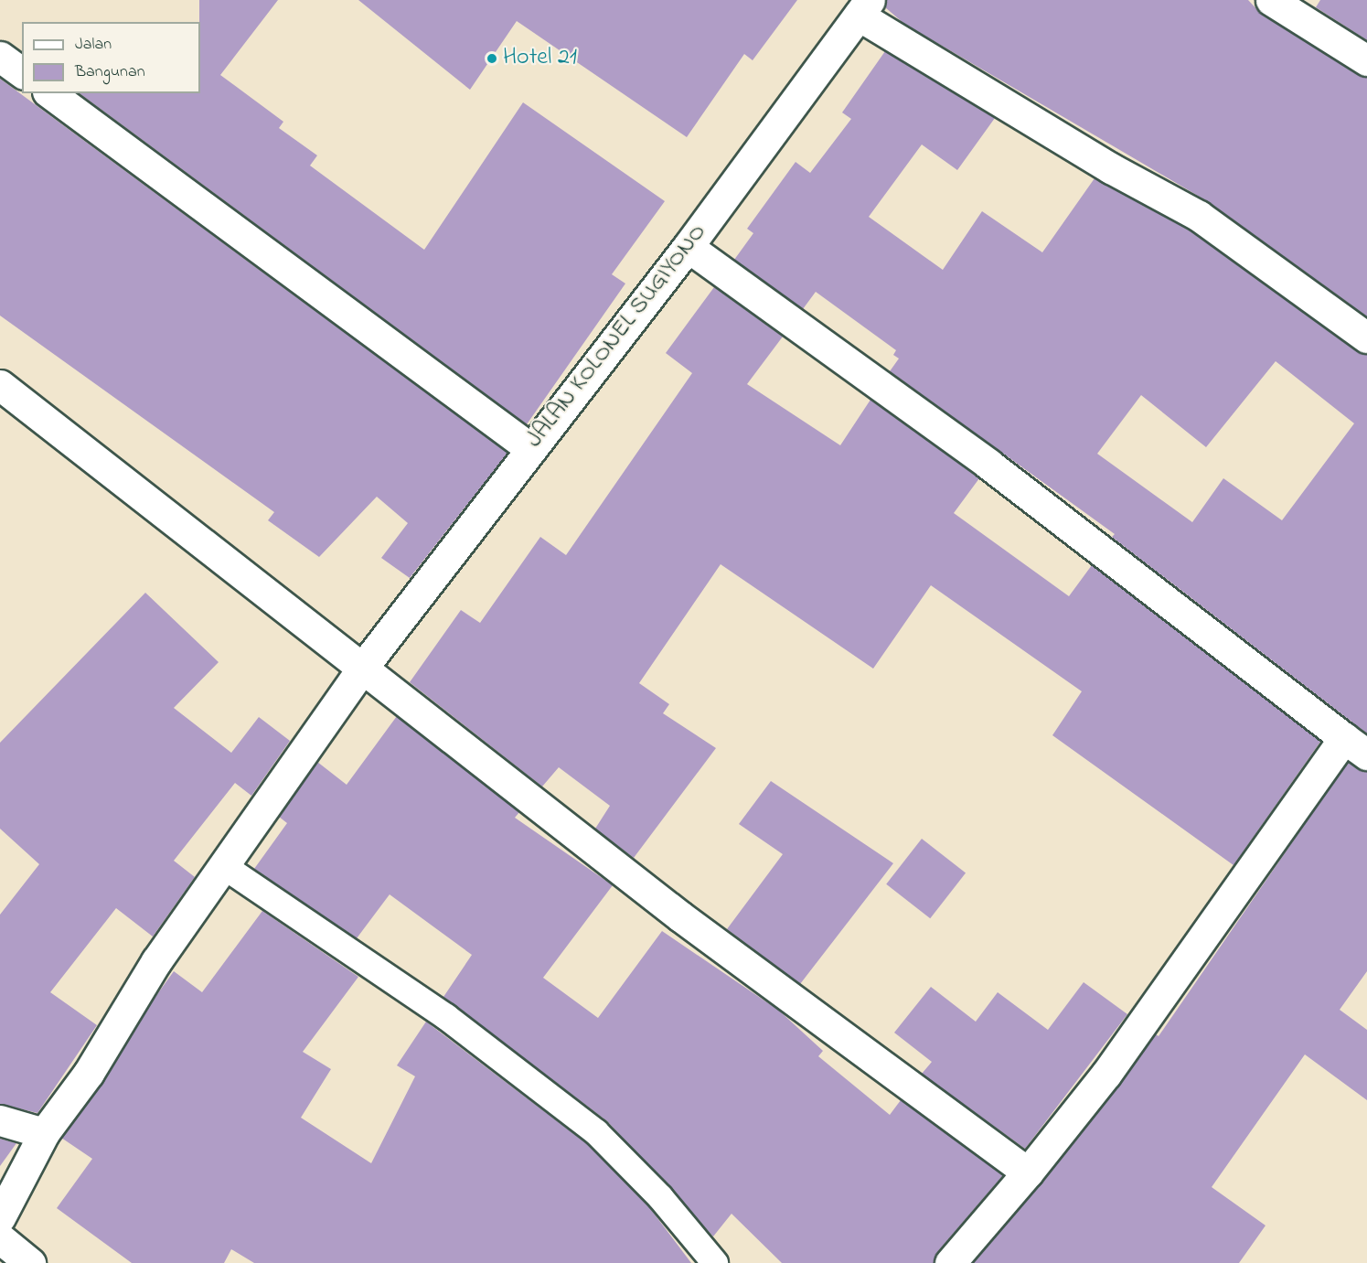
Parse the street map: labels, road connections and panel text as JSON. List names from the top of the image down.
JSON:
{
  "streets": {
    "street": ["JALAN KOLONEL SUGIYONO"]
  },
  "places": ["Hotel 21"],
  "legend": ["Jalan", "Bangunan"]
}
